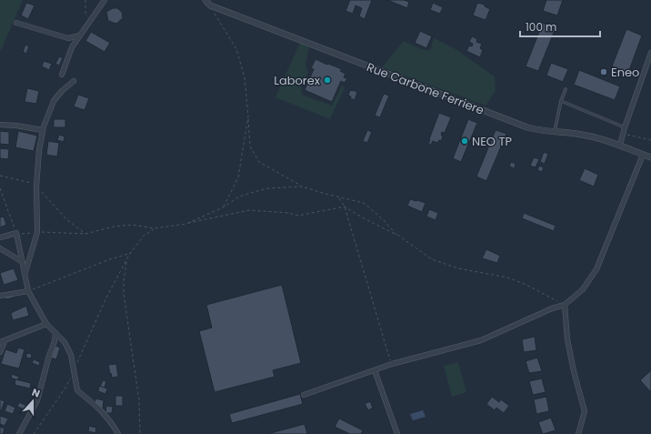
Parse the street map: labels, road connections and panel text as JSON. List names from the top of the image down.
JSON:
{
  "streets": {
    "street": ["Rue Carbone Ferriere"]
  },
  "places": ["Eneo", "Laborex", "NEO TP"],
  "scale_bar": "100 m",
  "north": "top"
}
